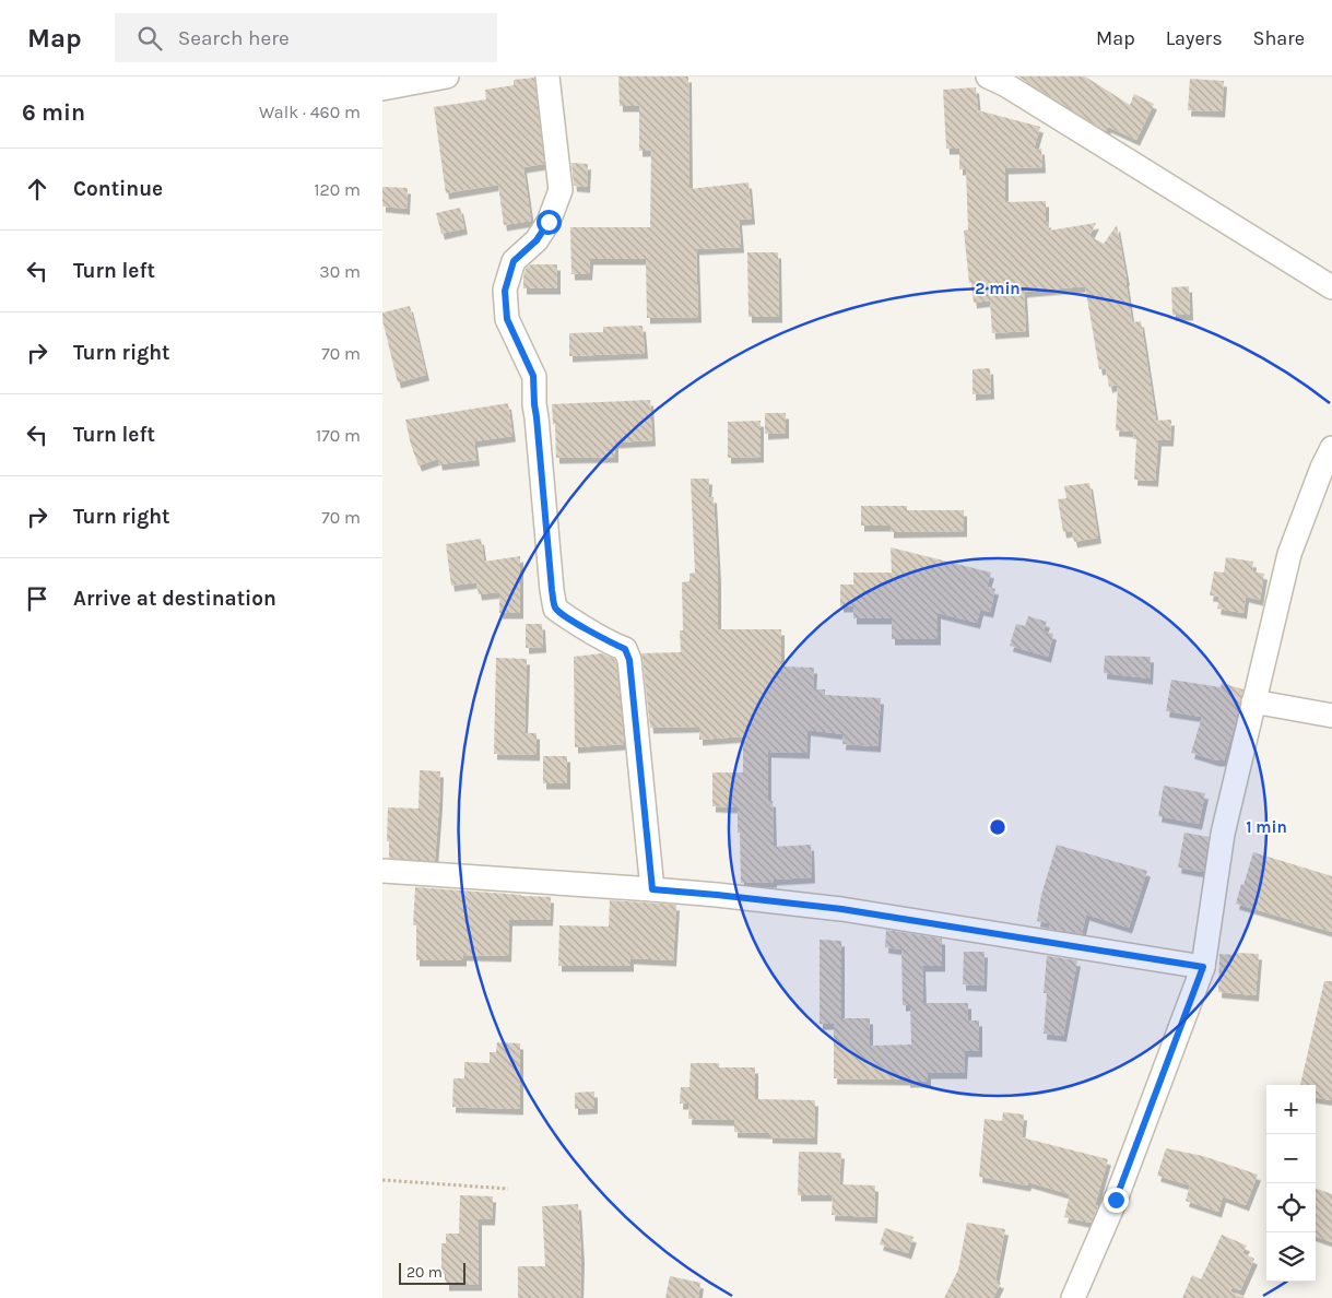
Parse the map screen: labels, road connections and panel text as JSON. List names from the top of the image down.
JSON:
{
  "scale_bar": "20 m",
  "page": {
    "header": "Map",
    "search": "Search here",
    "nav": ["Map", "Layers", "Share"],
    "heading": ["6 min", "Walk · 460 m"],
    "list": [
      ["Continue", "120 m"],
      ["Turn left", "30 m"],
      ["Turn right", "70 m"],
      ["Turn left", "170 m"],
      ["Turn right", "70 m"],
      "Arrive at destination"
    ],
    "map_buttons": ["+", "−"],
    "scale": "20 m"
  },
  "rings": ["2 min", "1 min"]
}
